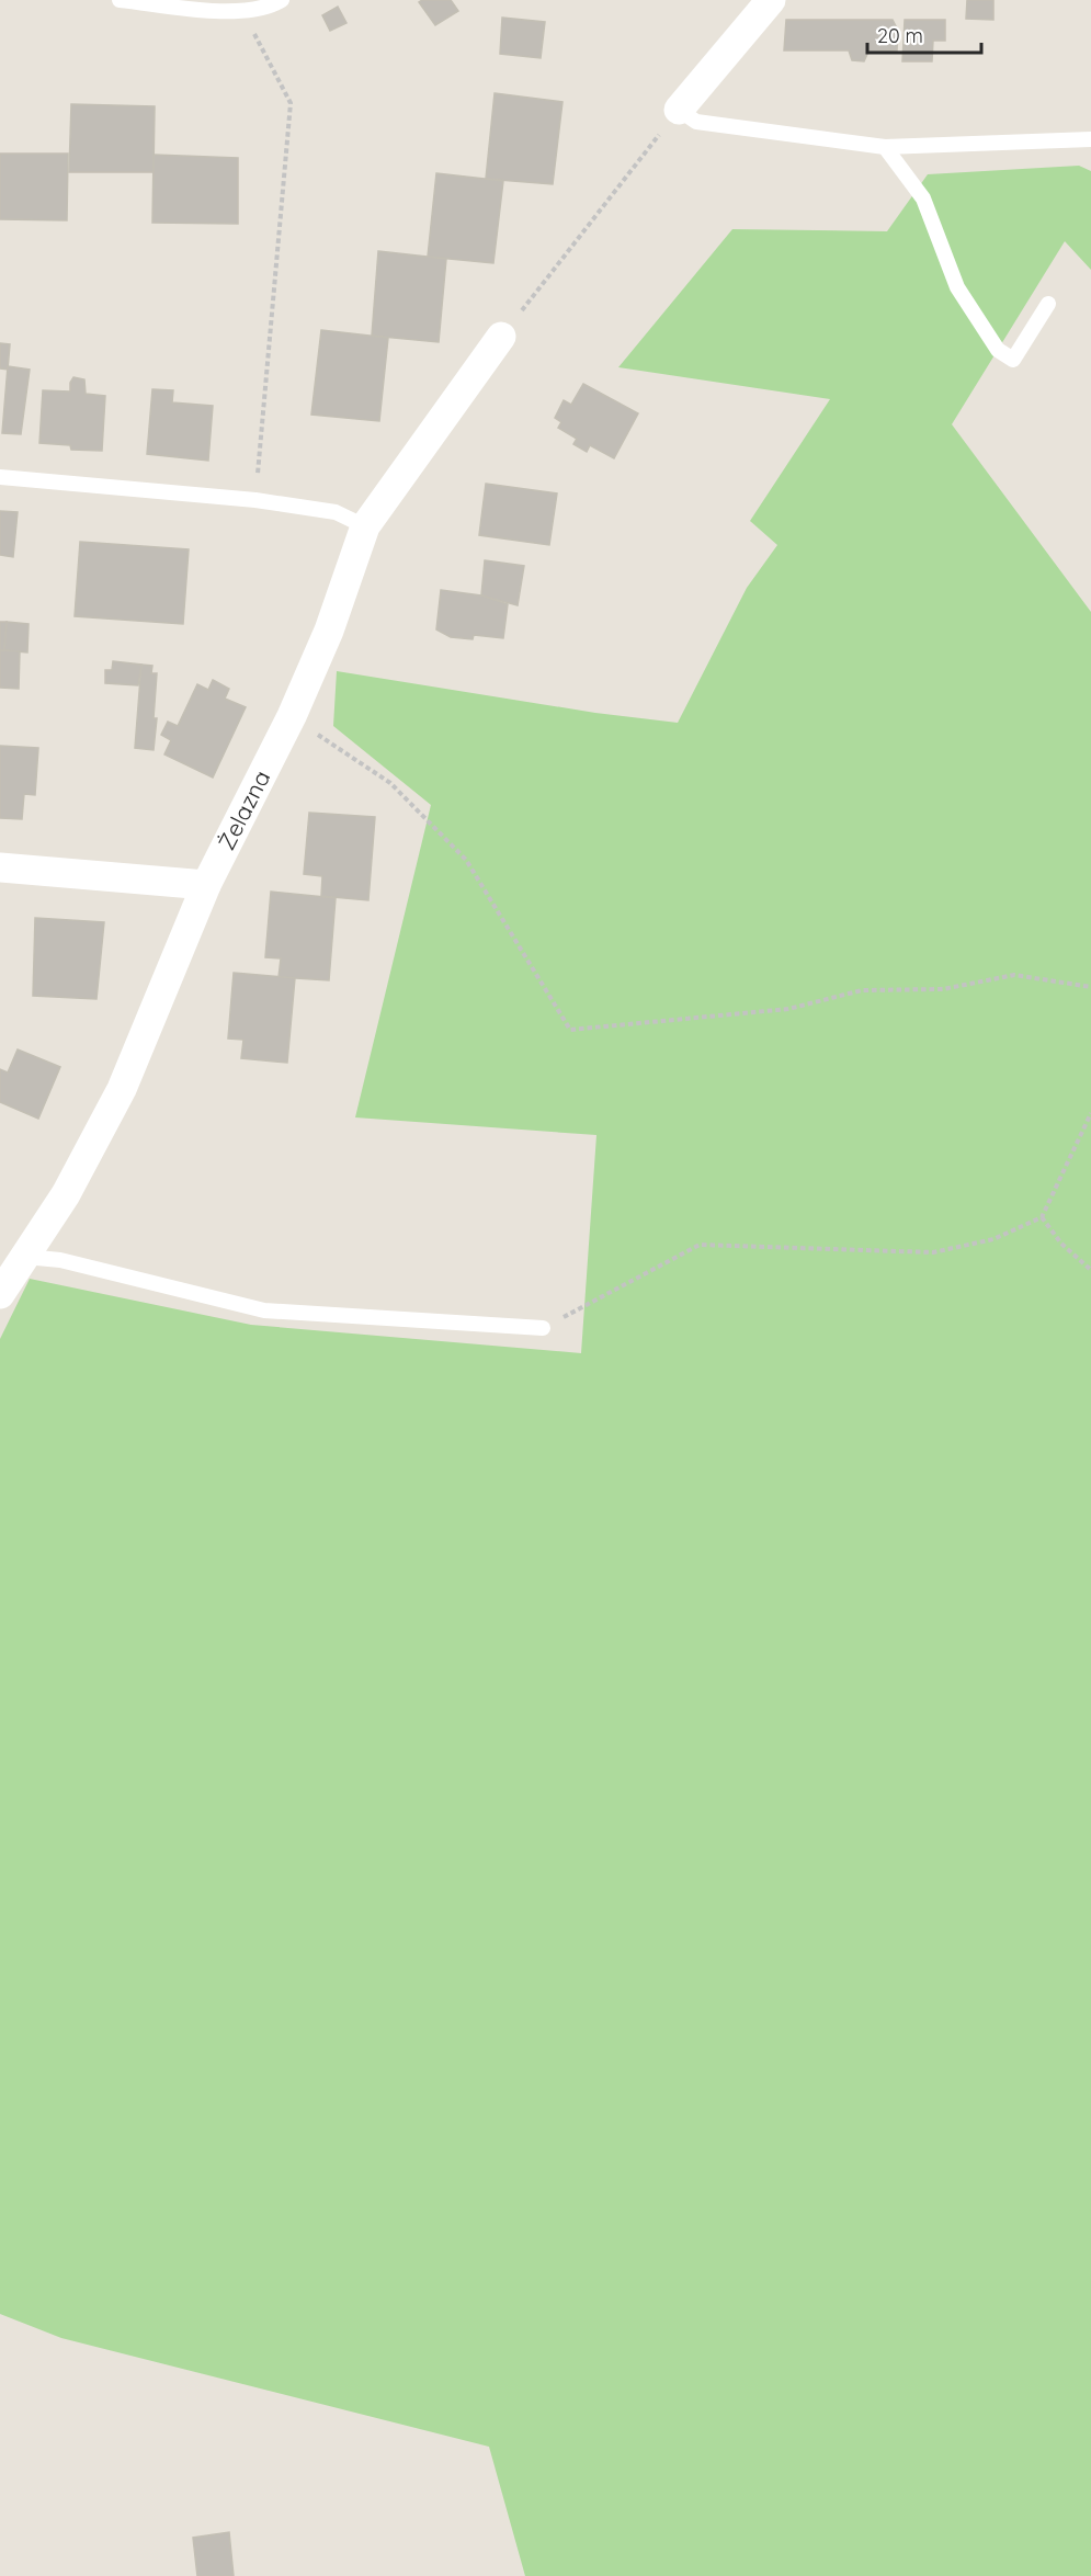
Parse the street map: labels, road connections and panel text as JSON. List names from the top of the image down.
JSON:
{
  "streets": {
    "street": ["Żelazna"]
  },
  "scale_bar": "20 m"
}
